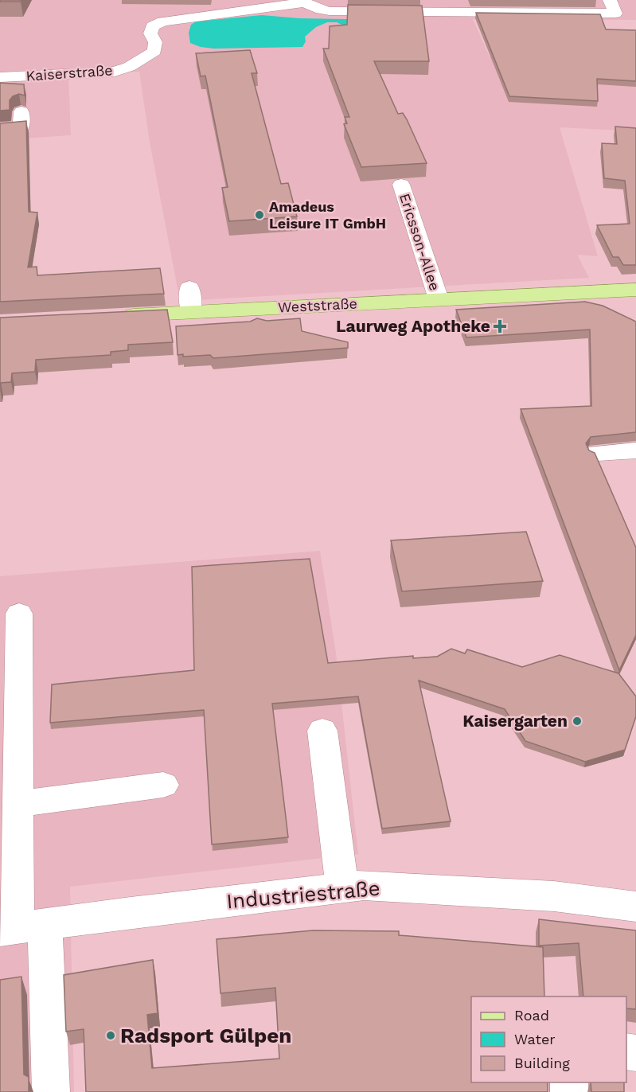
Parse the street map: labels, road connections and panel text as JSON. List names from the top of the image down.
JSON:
{
  "streets": {
    "main road": ["Weststraße"],
    "street": ["Kaiserstraße", "Ericsson-Allee", "Industriestraße"]
  },
  "crossings": [
    ["Ericsson-Allee", "Weststraße"]
  ],
  "places": {
    "other": ["Amadeus Leisure IT GmbH", "Kaisergarten", "Radsport Gülpen"],
    "health": ["Laurweg Apotheke"]
  },
  "legend": ["Road", "Water", "Building"]
}
